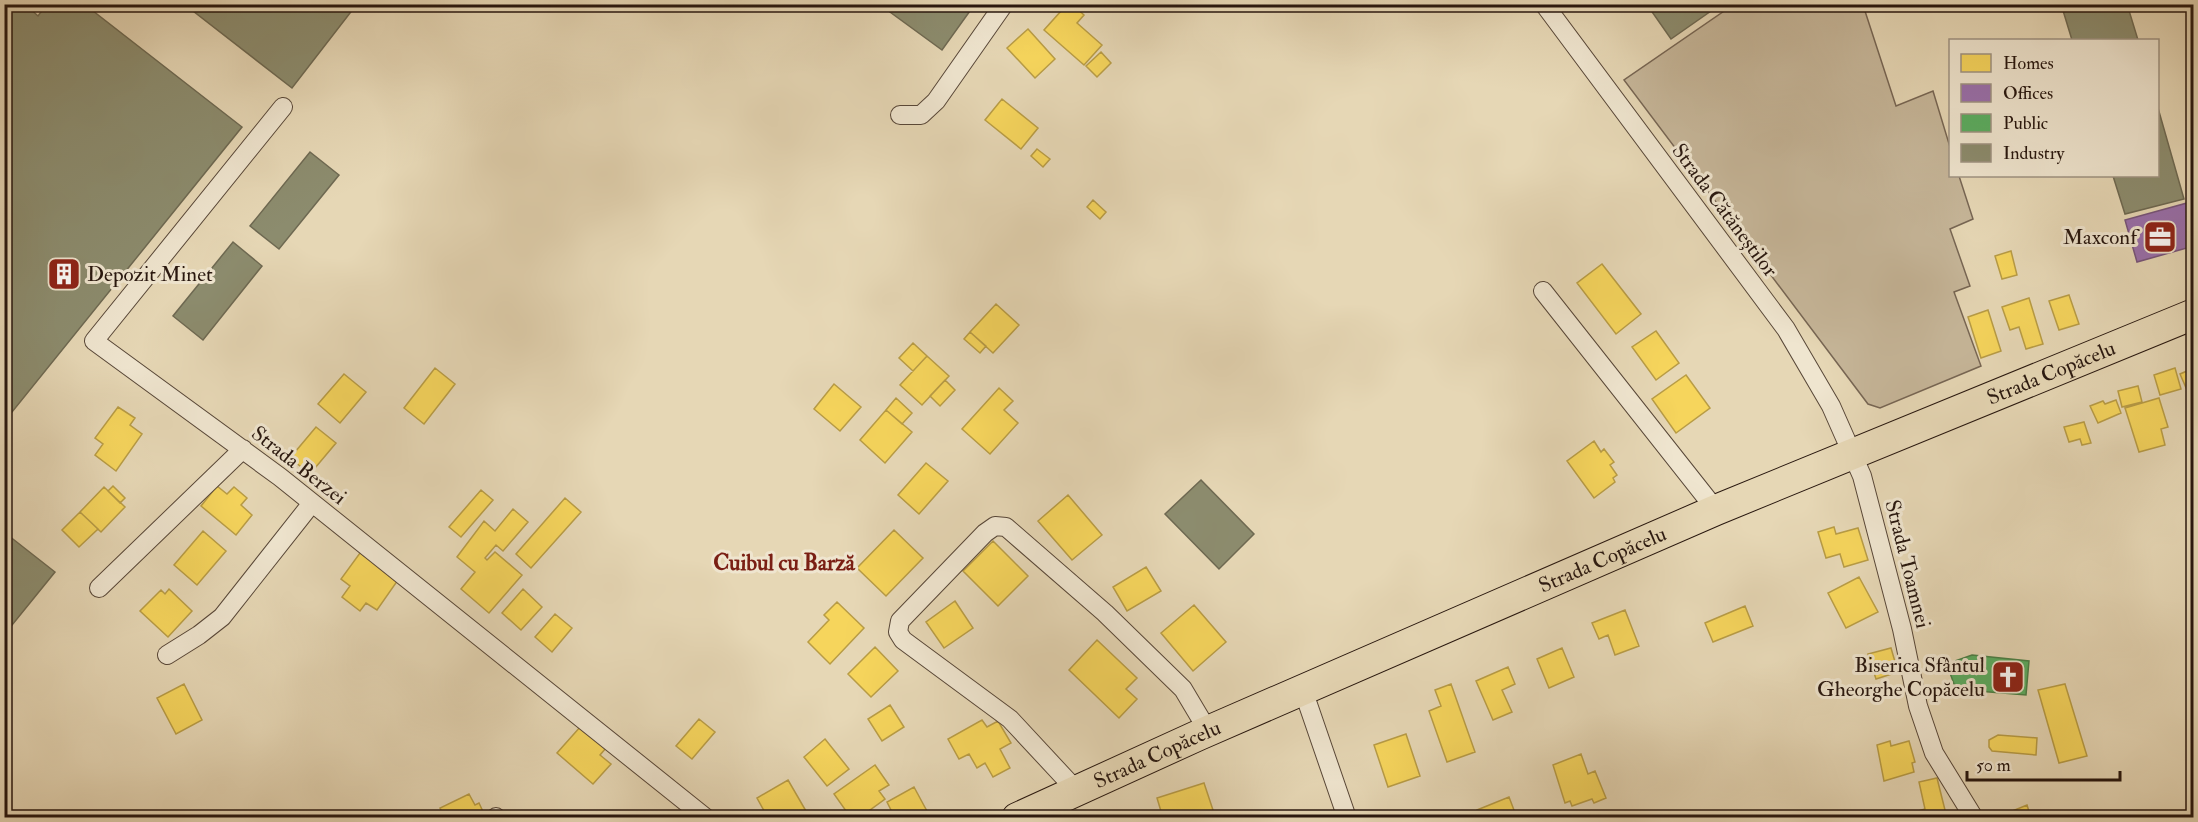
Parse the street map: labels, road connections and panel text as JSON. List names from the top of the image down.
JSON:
{
  "streets": {
    "main road": ["Strada Copăcelu"],
    "street": ["Strada Cătăneștilor", "Strada Berzei", "Strada Toamnei"]
  },
  "crossings": [
    ["Strada Cătăneștilor", "Strada Copăcelu"],
    ["Strada Cătăneștilor", "Strada Toamnei"],
    ["Strada Copăcelu", "Strada Toamnei"]
  ],
  "districts": ["Cuibul cu Barză"],
  "places": {
    "office": ["Maxconf"],
    "building": ["Depozit Minet"],
    "church": ["Biserica Sfântul Gheorghe Copăcelu"]
  },
  "legend": [
    "Homes",
    "Offices",
    "Public",
    "Industry"
  ],
  "scale_bar": "50 m"
}
